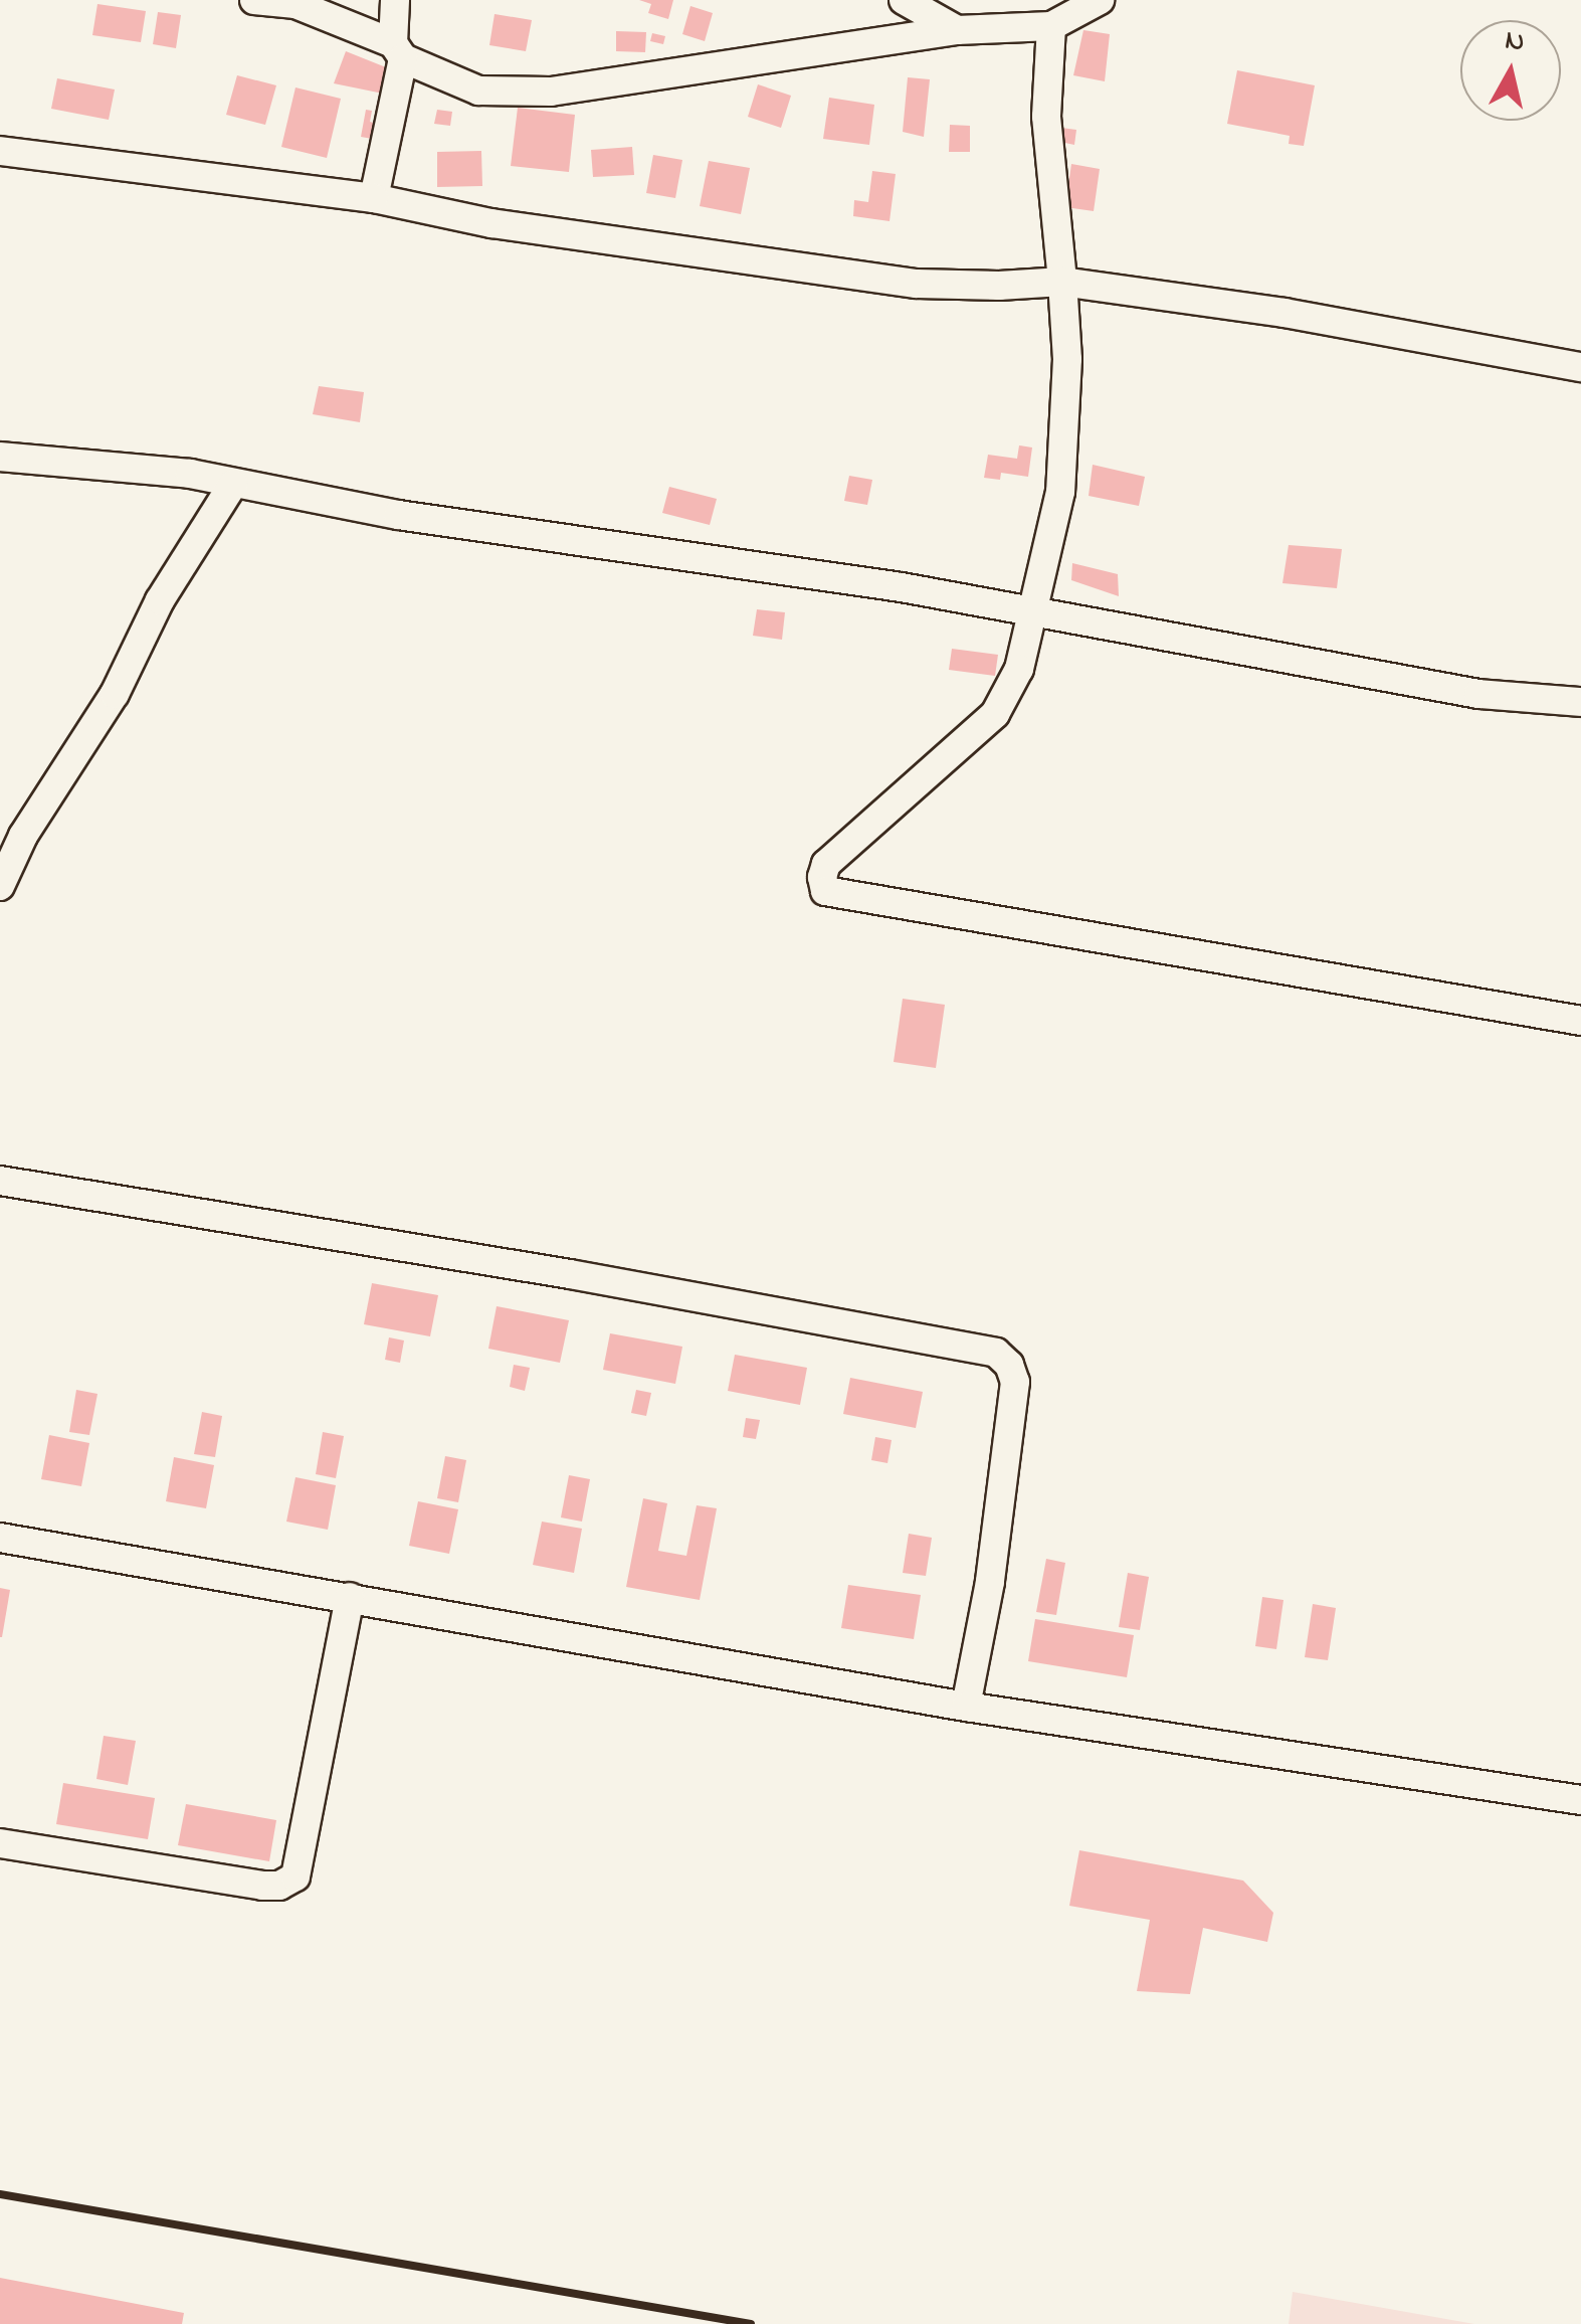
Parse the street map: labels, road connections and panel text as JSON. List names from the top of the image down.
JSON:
{
  "north": "top"
}
